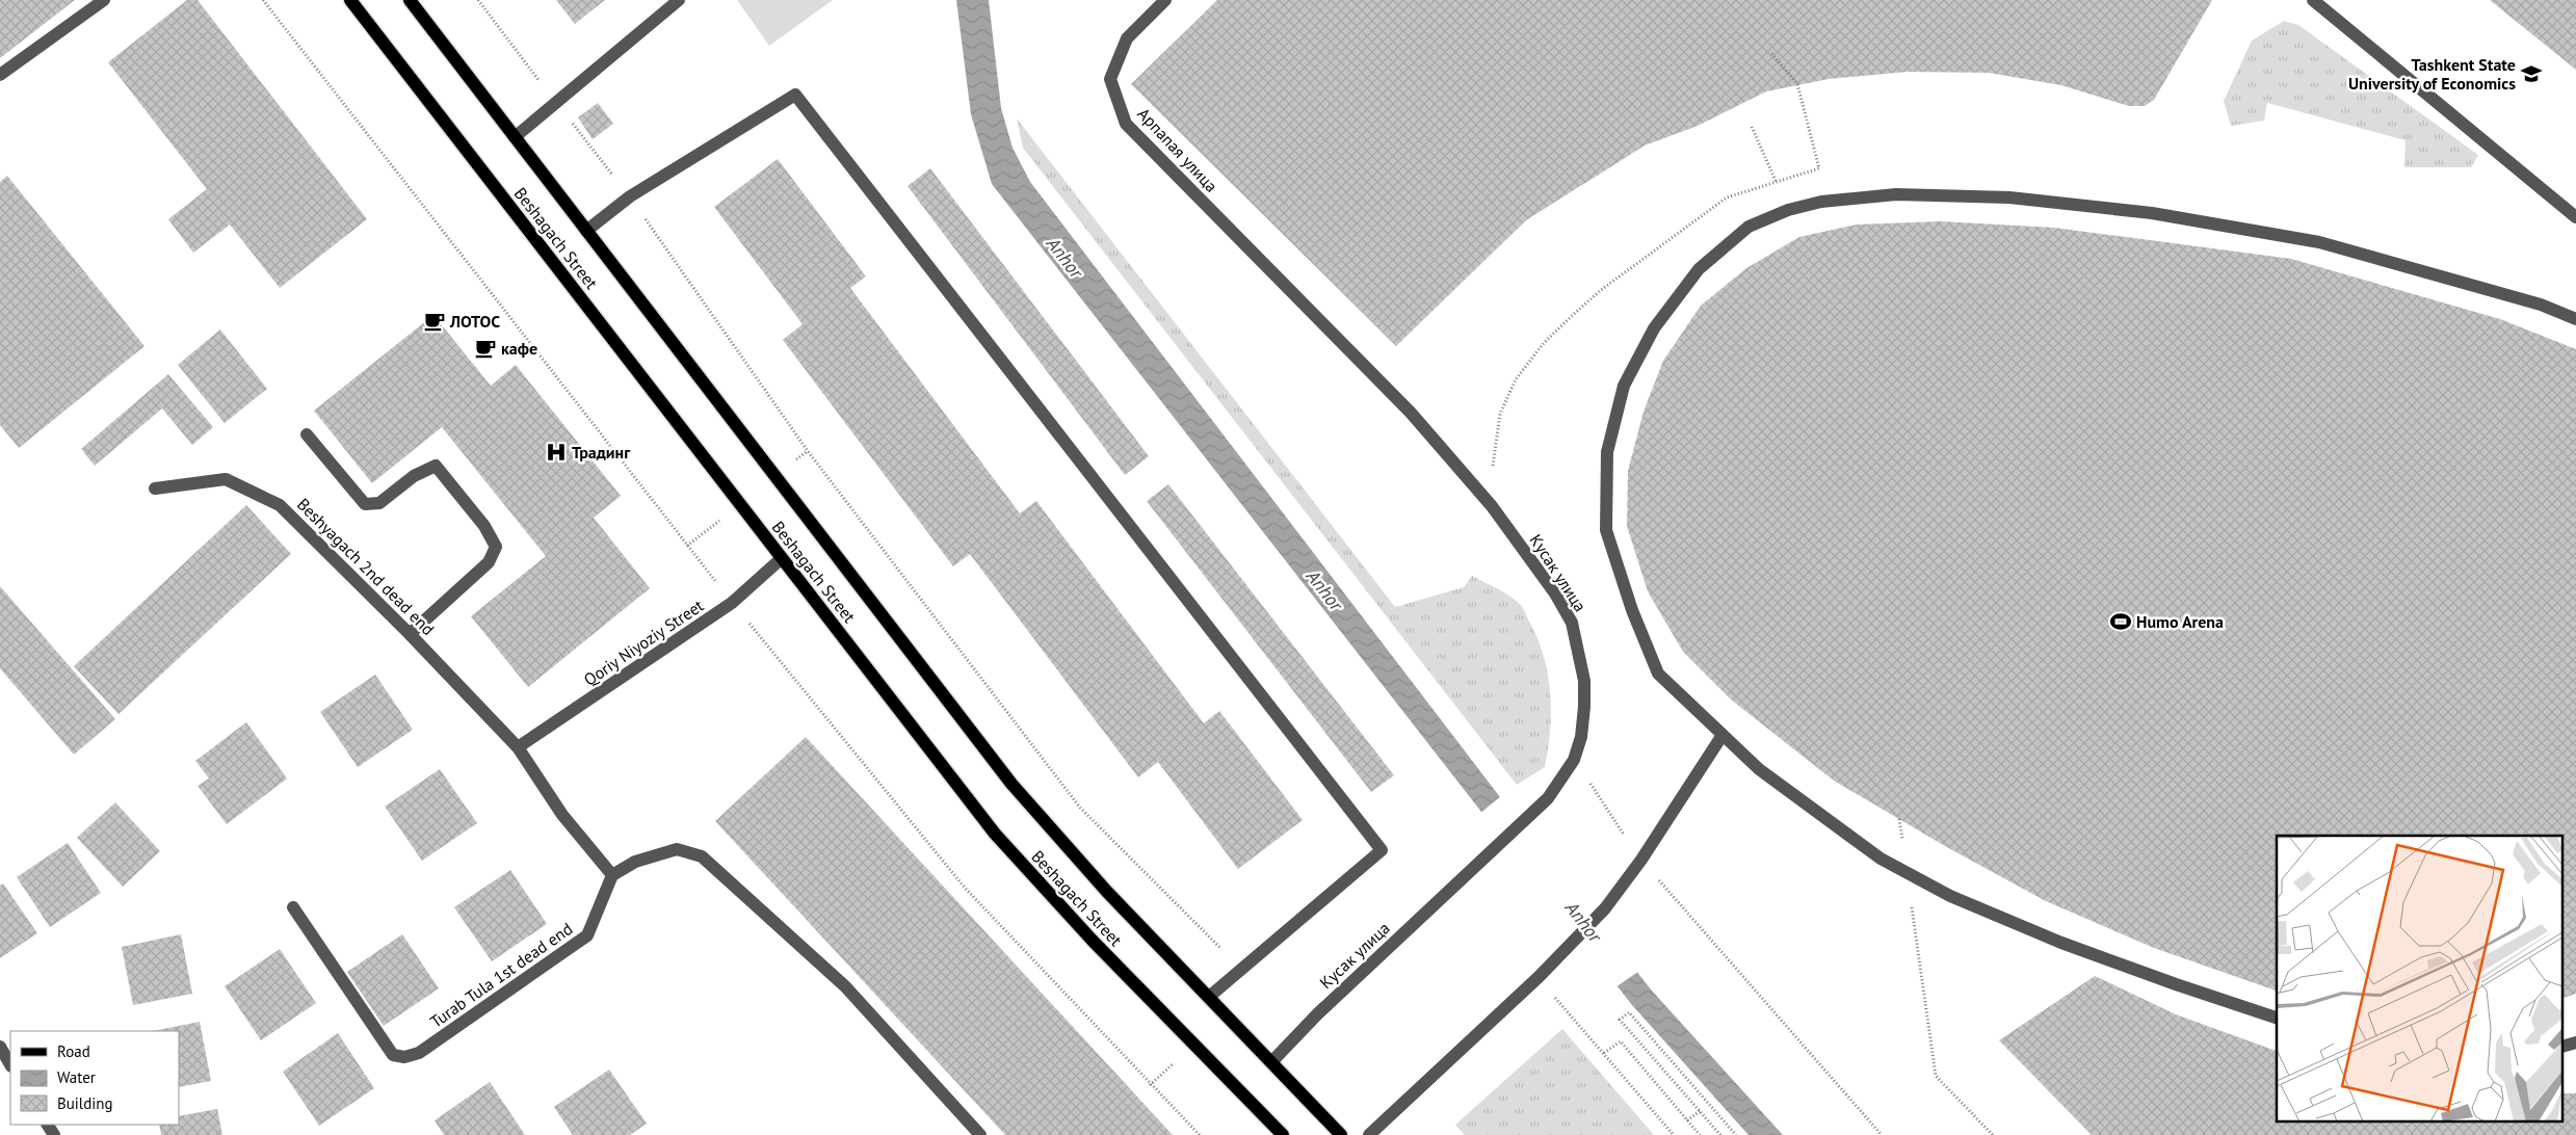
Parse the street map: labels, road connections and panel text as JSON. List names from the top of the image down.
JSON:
{
  "streets": {
    "main road": ["Beshagach Street"],
    "street": [
      "Арпапая улица",
      "Beshyagach 2nd dead end",
      "Кусак улица",
      "Qoriy Niyoziy Street",
      "Turab Tula 1st dead end"
    ]
  },
  "crossings": [
    ["Арпапая улица", "Кусак улица"],
    ["Beshagach Street", "Кусак улица"],
    ["Beshagach Street", "Qoriy Niyoziy Street"],
    ["Beshyagach 2nd dead end", "Qoriy Niyoziy Street"]
  ],
  "water": ["Anhor"],
  "places": {
    "school or university": ["Tashkent State University of Economics"],
    "cafe": ["ЛОТОС", "кафе"],
    "hospital": ["Традинг"],
    "sports": ["Humo Arena"]
  },
  "legend": ["Road", "Water", "Building"]
}
